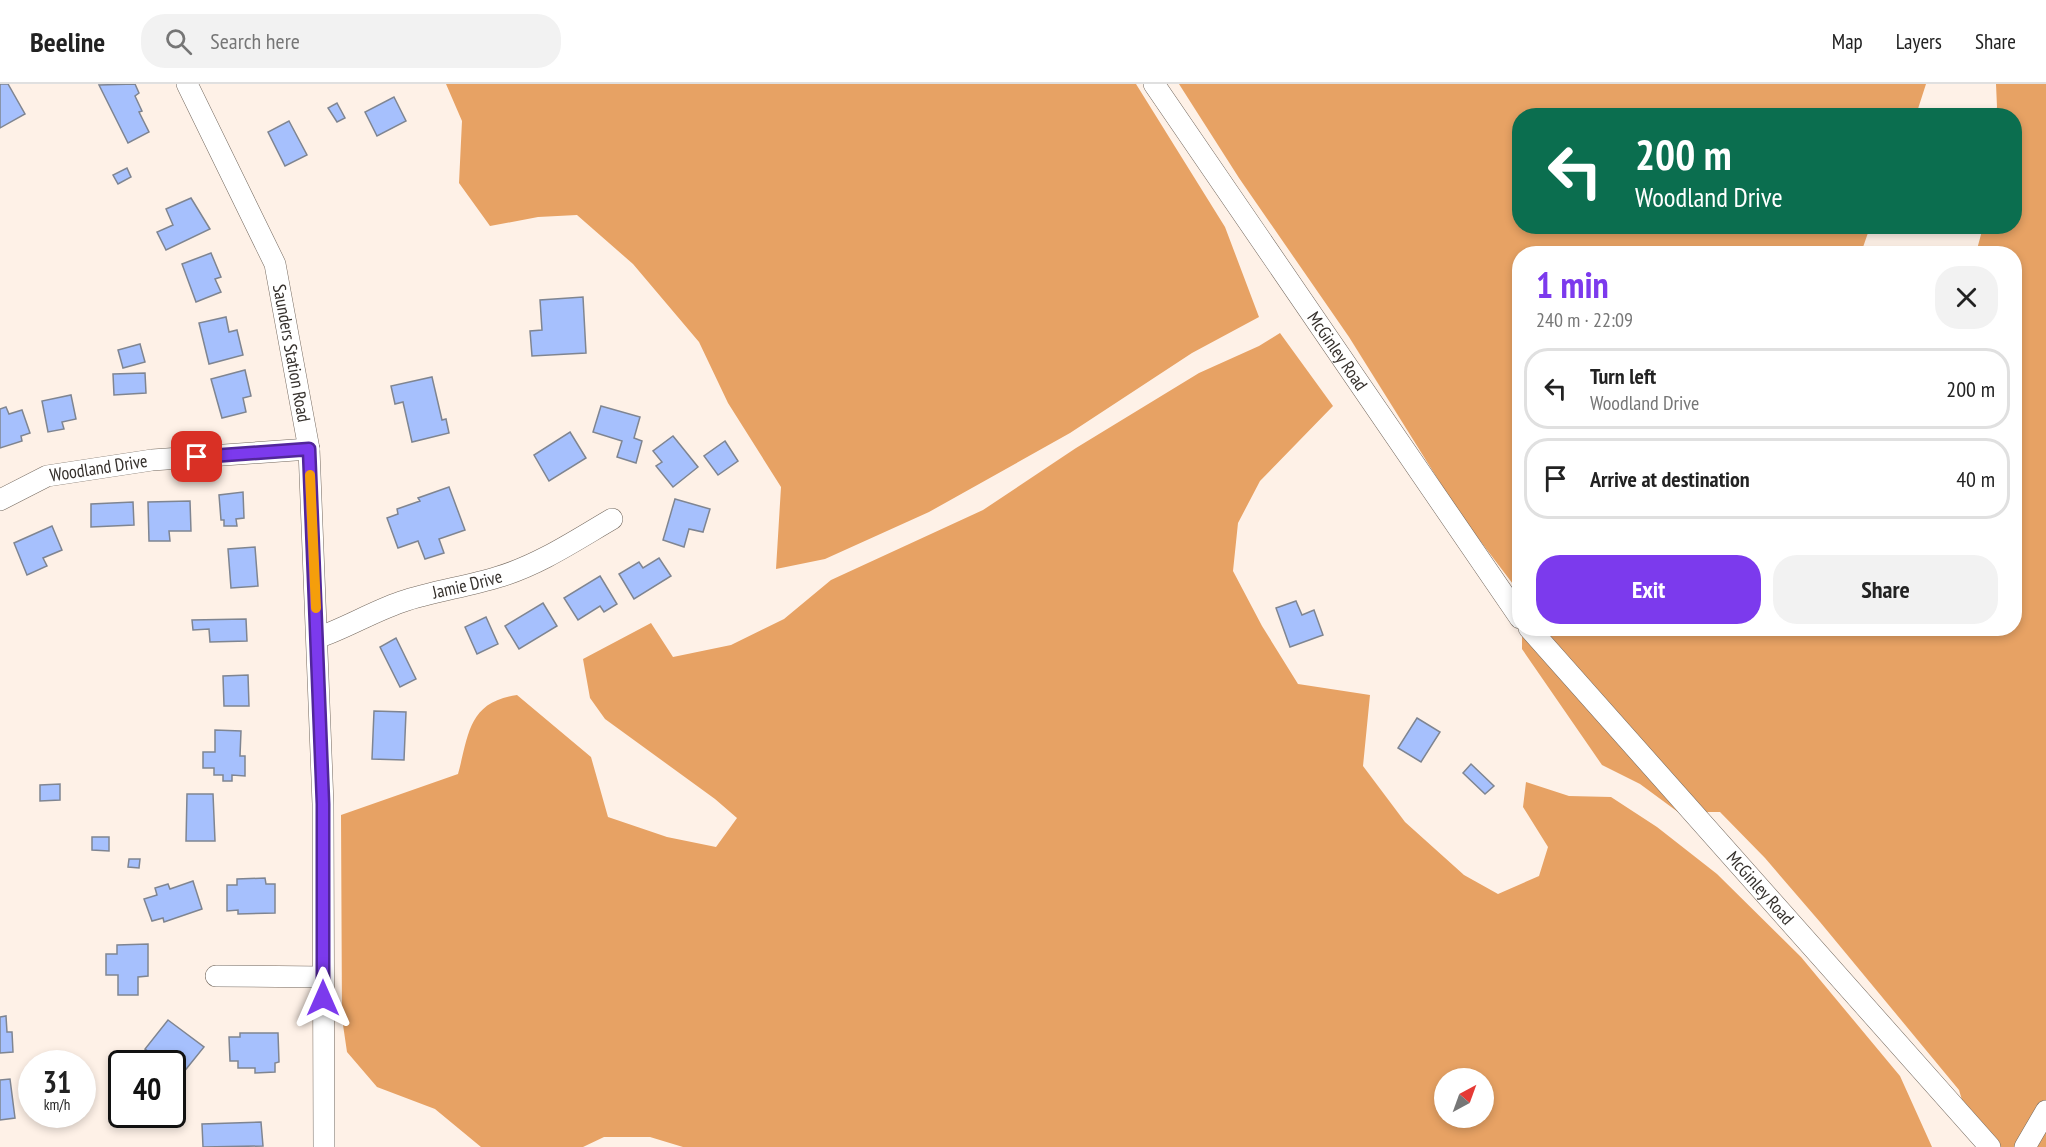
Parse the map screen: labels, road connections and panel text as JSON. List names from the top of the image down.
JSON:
{
  "streets": {
    "street": [
      "McGinley Road",
      "Saunders Station Road",
      "Woodland Drive",
      "Jamie Drive"
    ]
  },
  "crossings": [
    ["Saunders Station Road", "Woodland Drive"],
    ["Saunders Station Road", "Jamie Drive"]
  ],
  "north": "top right",
  "page": {
    "header": "Beeline",
    "search": "Search here",
    "nav": ["Map", "Layers", "Share"],
    "turn": ["200 m", "Woodland Drive"],
    "heading": ["1 min", "240 m · 22:09"],
    "list": [
      {
        "name": "Turn left",
        "note": "Woodland Drive",
        "value": "200 m"
      },
      {
        "name": "Arrive at destination",
        "value": "40 m"
      }
    ],
    "buttons": ["Exit", "Share"],
    "speed": "31 km/h",
    "limit": "40"
  }
}
